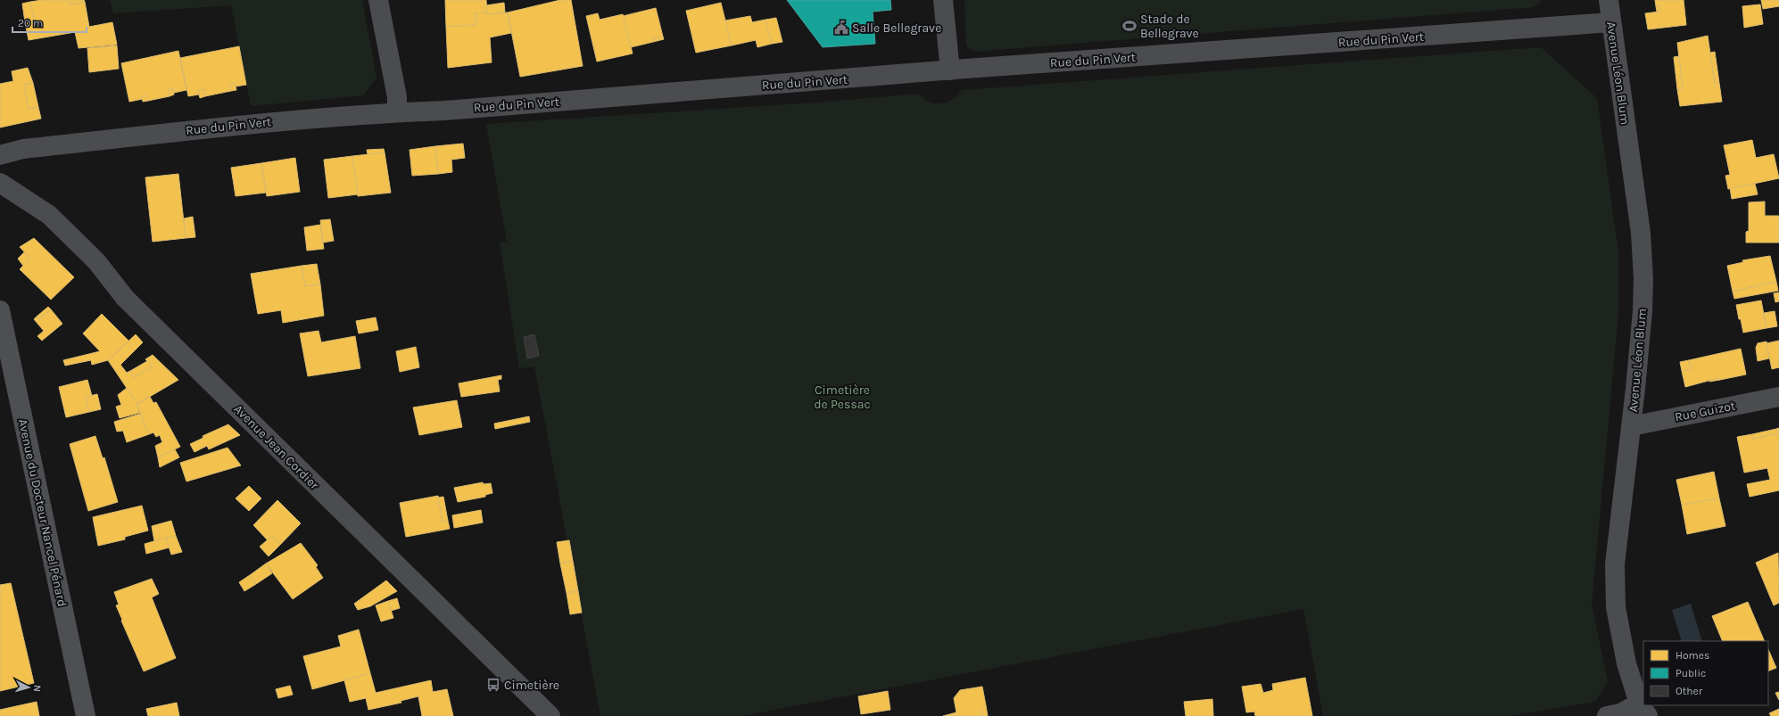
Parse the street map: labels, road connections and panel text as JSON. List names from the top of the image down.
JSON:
{
  "streets": {
    "main road": ["Avenue du Docteur Nancel Pénard"],
    "street": [
      "Rue du Pin Vert",
      "Avenue Léon Blum",
      "Rue Guizot",
      "Avenue Jean Cordier"
    ]
  },
  "crossings": [
    ["Rue du Pin Vert", "Avenue Léon Blum"],
    ["Avenue Léon Blum", "Rue Guizot"]
  ],
  "parks": ["Cimetière de Pessac"],
  "places": {
    "sports": ["Stade de Bellegrave"],
    "public building": ["Salle Bellegrave"],
    "bus stop": ["Cimetière"]
  },
  "legend": ["Homes", "Public", "Other"],
  "scale_bar": "20 m",
  "north": "right"
}
